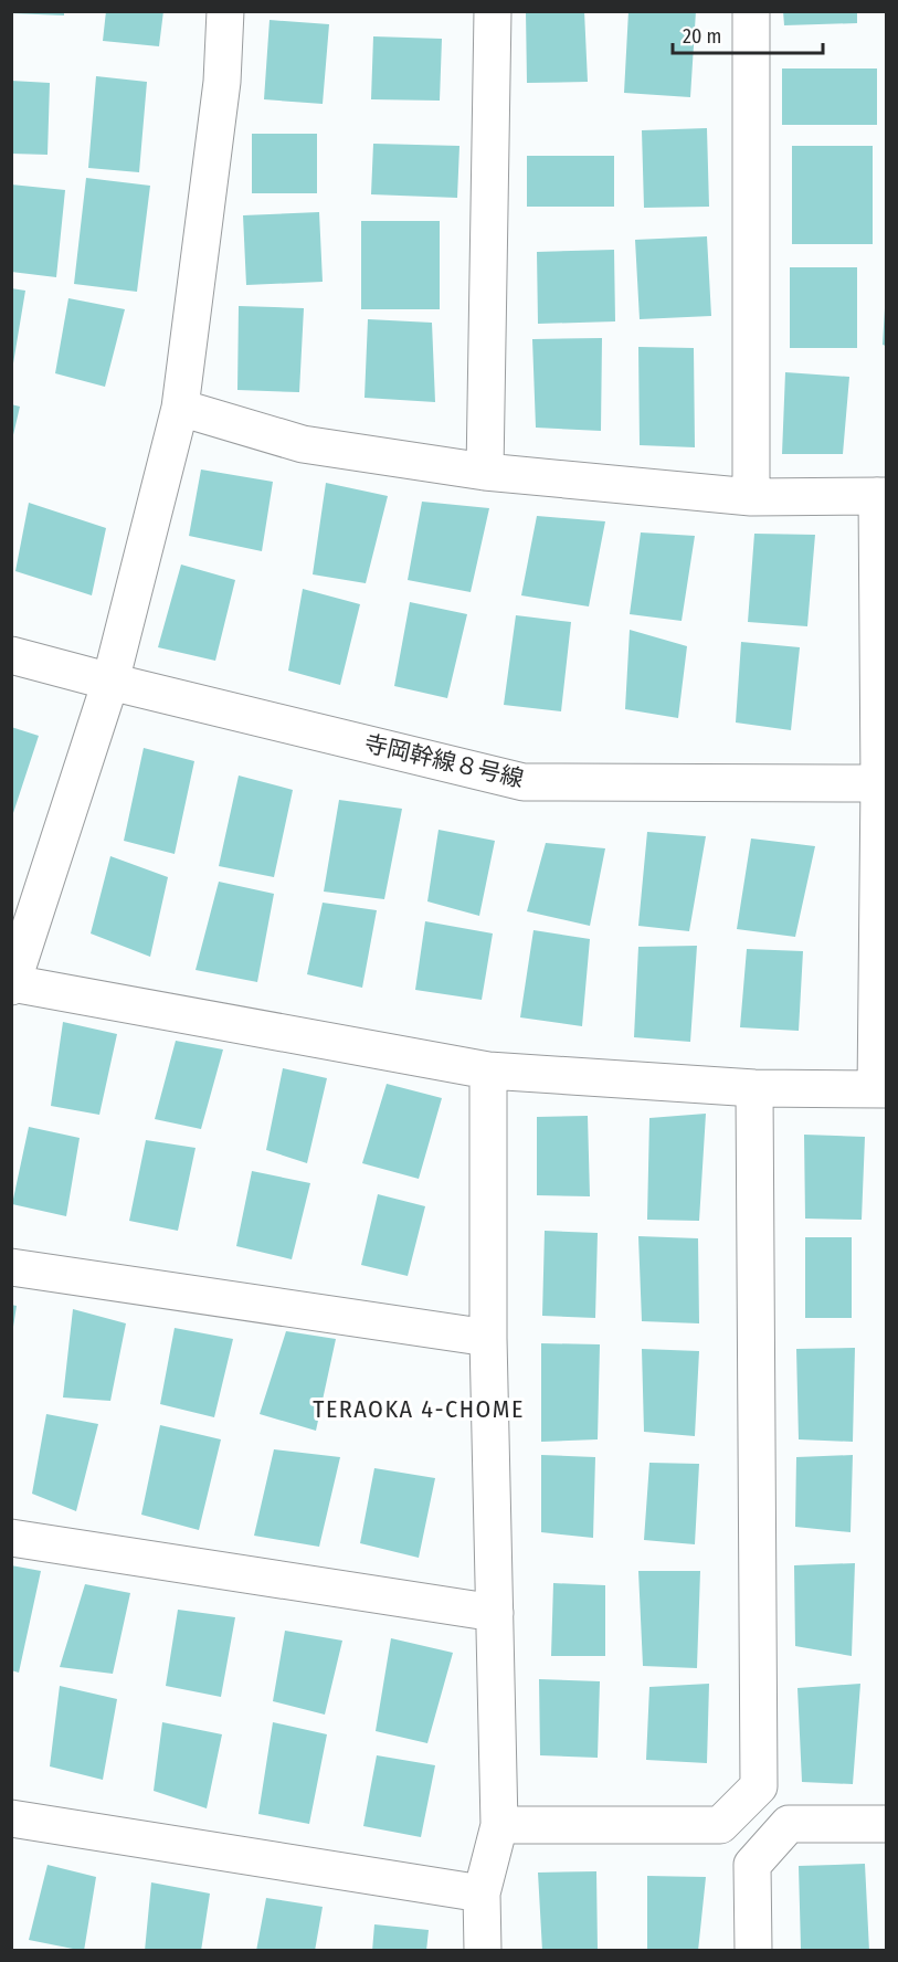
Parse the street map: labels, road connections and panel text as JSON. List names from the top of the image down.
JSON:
{
  "streets": {
    "street": ["寺岡幹線８号線"]
  },
  "districts": ["TERAOKA 4-CHOME"],
  "scale_bar": "20 m"
}
